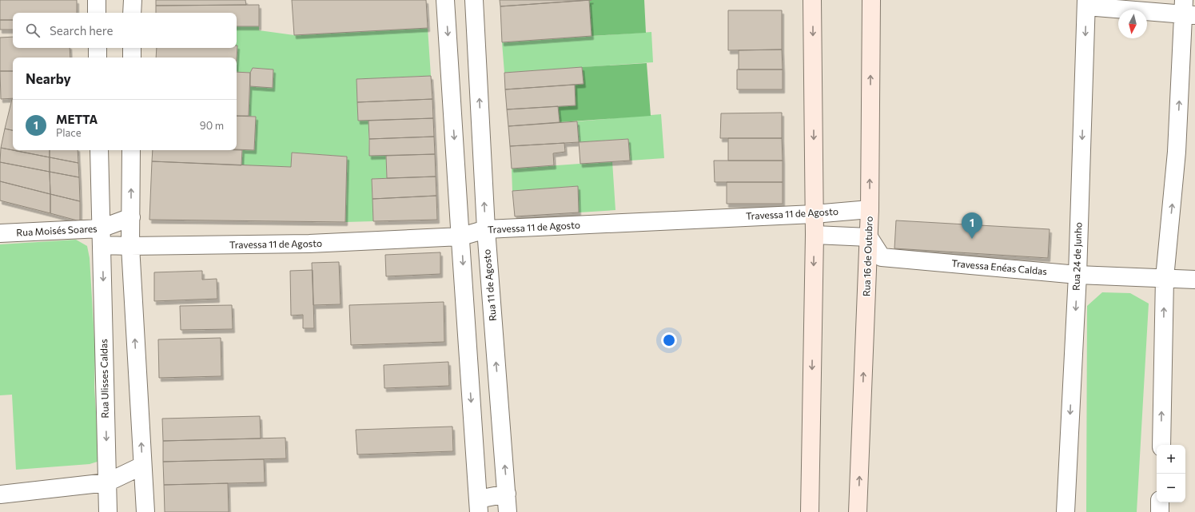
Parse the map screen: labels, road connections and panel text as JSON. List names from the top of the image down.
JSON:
{
  "streets": {
    "street": [
      "Travessa 11 de Agosto",
      "Rua Moisés Soares",
      "Rua 16 de Outubro",
      "Rua 24 de Junho",
      "Travessa Enéas Caldas",
      "Rua 11 de Agosto",
      "Rua Ulisses Caldas"
    ]
  },
  "crossings": [
    ["Travessa 11 de Agosto", "Rua Moisés Soares"],
    ["Travessa 11 de Agosto", "Rua 16 de Outubro"],
    ["Travessa 11 de Agosto", "Rua 11 de Agosto"],
    ["Travessa 11 de Agosto", "Rua Ulisses Caldas"],
    ["Rua Moisés Soares", "Rua Ulisses Caldas"],
    ["Rua 16 de Outubro", "Travessa Enéas Caldas"],
    ["Rua 24 de Junho", "Travessa Enéas Caldas"]
  ],
  "north": "bottom",
  "page": {
    "search": "Search here",
    "heading": "Nearby",
    "list": [
      {
        "mark": "1",
        "name": "METTA",
        "note": "Place",
        "value": "90 m"
      }
    ],
    "pins": "1",
    "map_buttons": ["+", "−"]
  }
}
